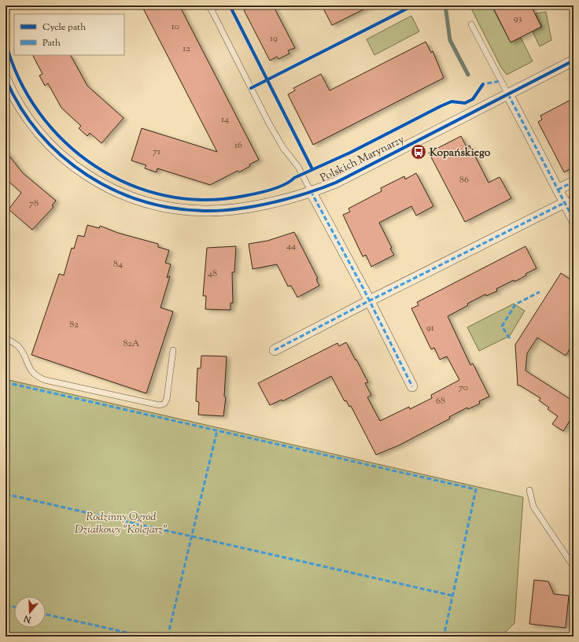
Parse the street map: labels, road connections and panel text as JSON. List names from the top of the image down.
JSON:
{
  "streets": {
    "street": ["Polskich Marynarzy"]
  },
  "parks": ["Rodzinny Ogród Działkowy \"Kolejarz\""],
  "places": {
    "bus stop": ["Kopańskiego"]
  },
  "house_numbers": [
    "93",
    "10",
    "19",
    "12",
    "14",
    "16",
    "71",
    "86",
    "78",
    "44",
    "84",
    "48",
    "82",
    "91",
    "82A",
    "70",
    "68"
  ],
  "legend": ["Cycle path", "Path"],
  "north": "bottom"
}
